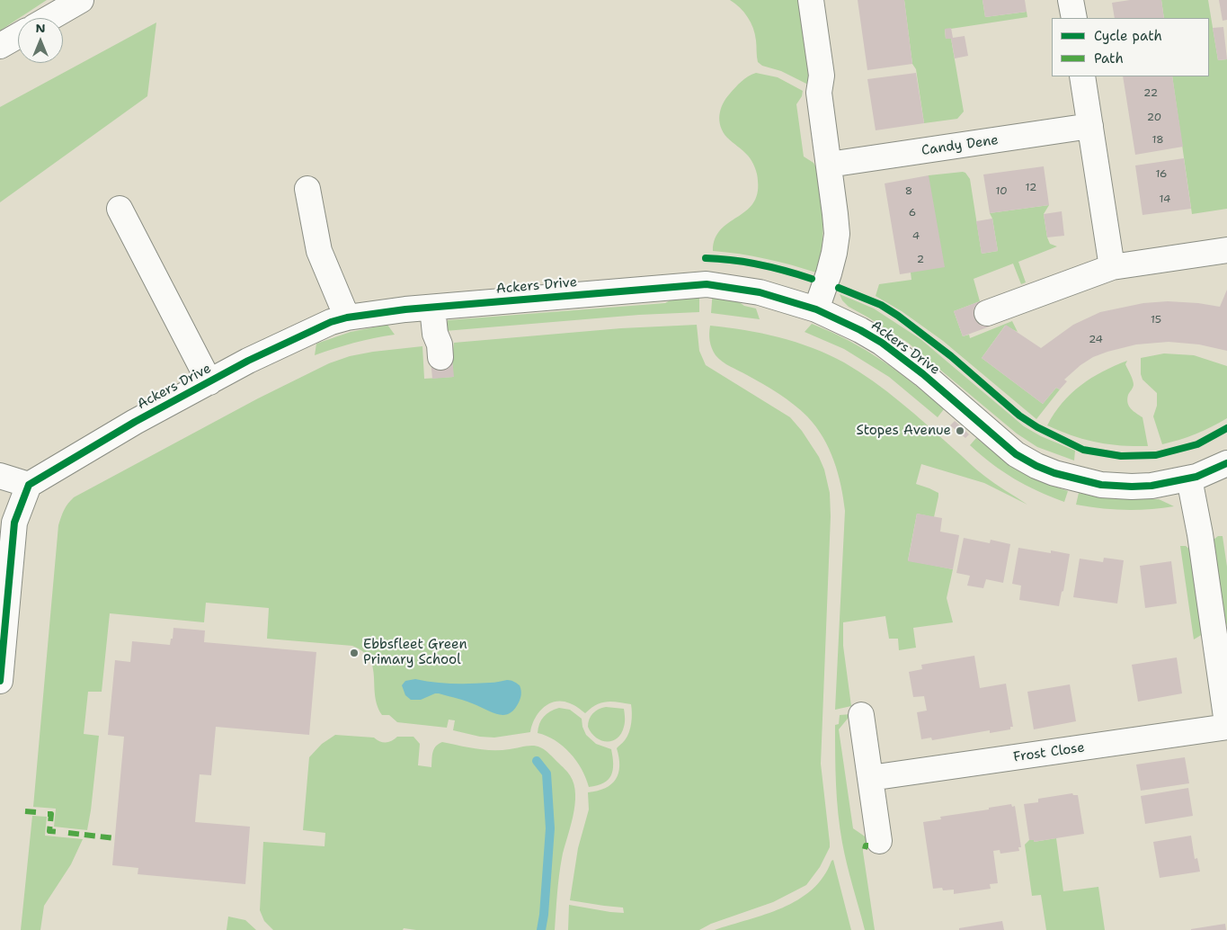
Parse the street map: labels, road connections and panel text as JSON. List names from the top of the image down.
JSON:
{
  "streets": {
    "street": ["Candy Dene", "Ackers Drive", "Frost Close"]
  },
  "places": ["Stopes Avenue", "Ebbsfleet Green Primary School"],
  "house_numbers": [
    "22",
    "20",
    "18",
    "16",
    "12",
    "8",
    "10",
    "14",
    "6",
    "4",
    "2",
    "15",
    "24"
  ],
  "legend": ["Cycle path", "Path"],
  "north": "top"
}
